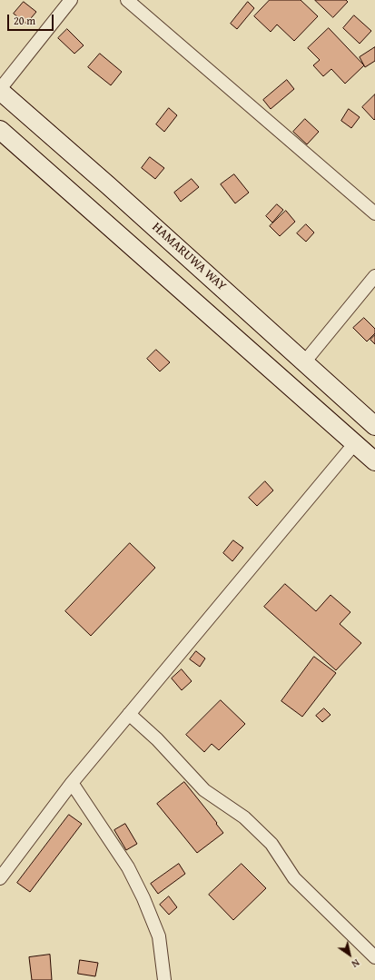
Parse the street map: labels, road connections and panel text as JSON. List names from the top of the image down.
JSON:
{
  "streets": {
    "main road": ["HAMARUWA WAY"]
  },
  "scale_bar": "20 m",
  "north": "bottom right"
}
